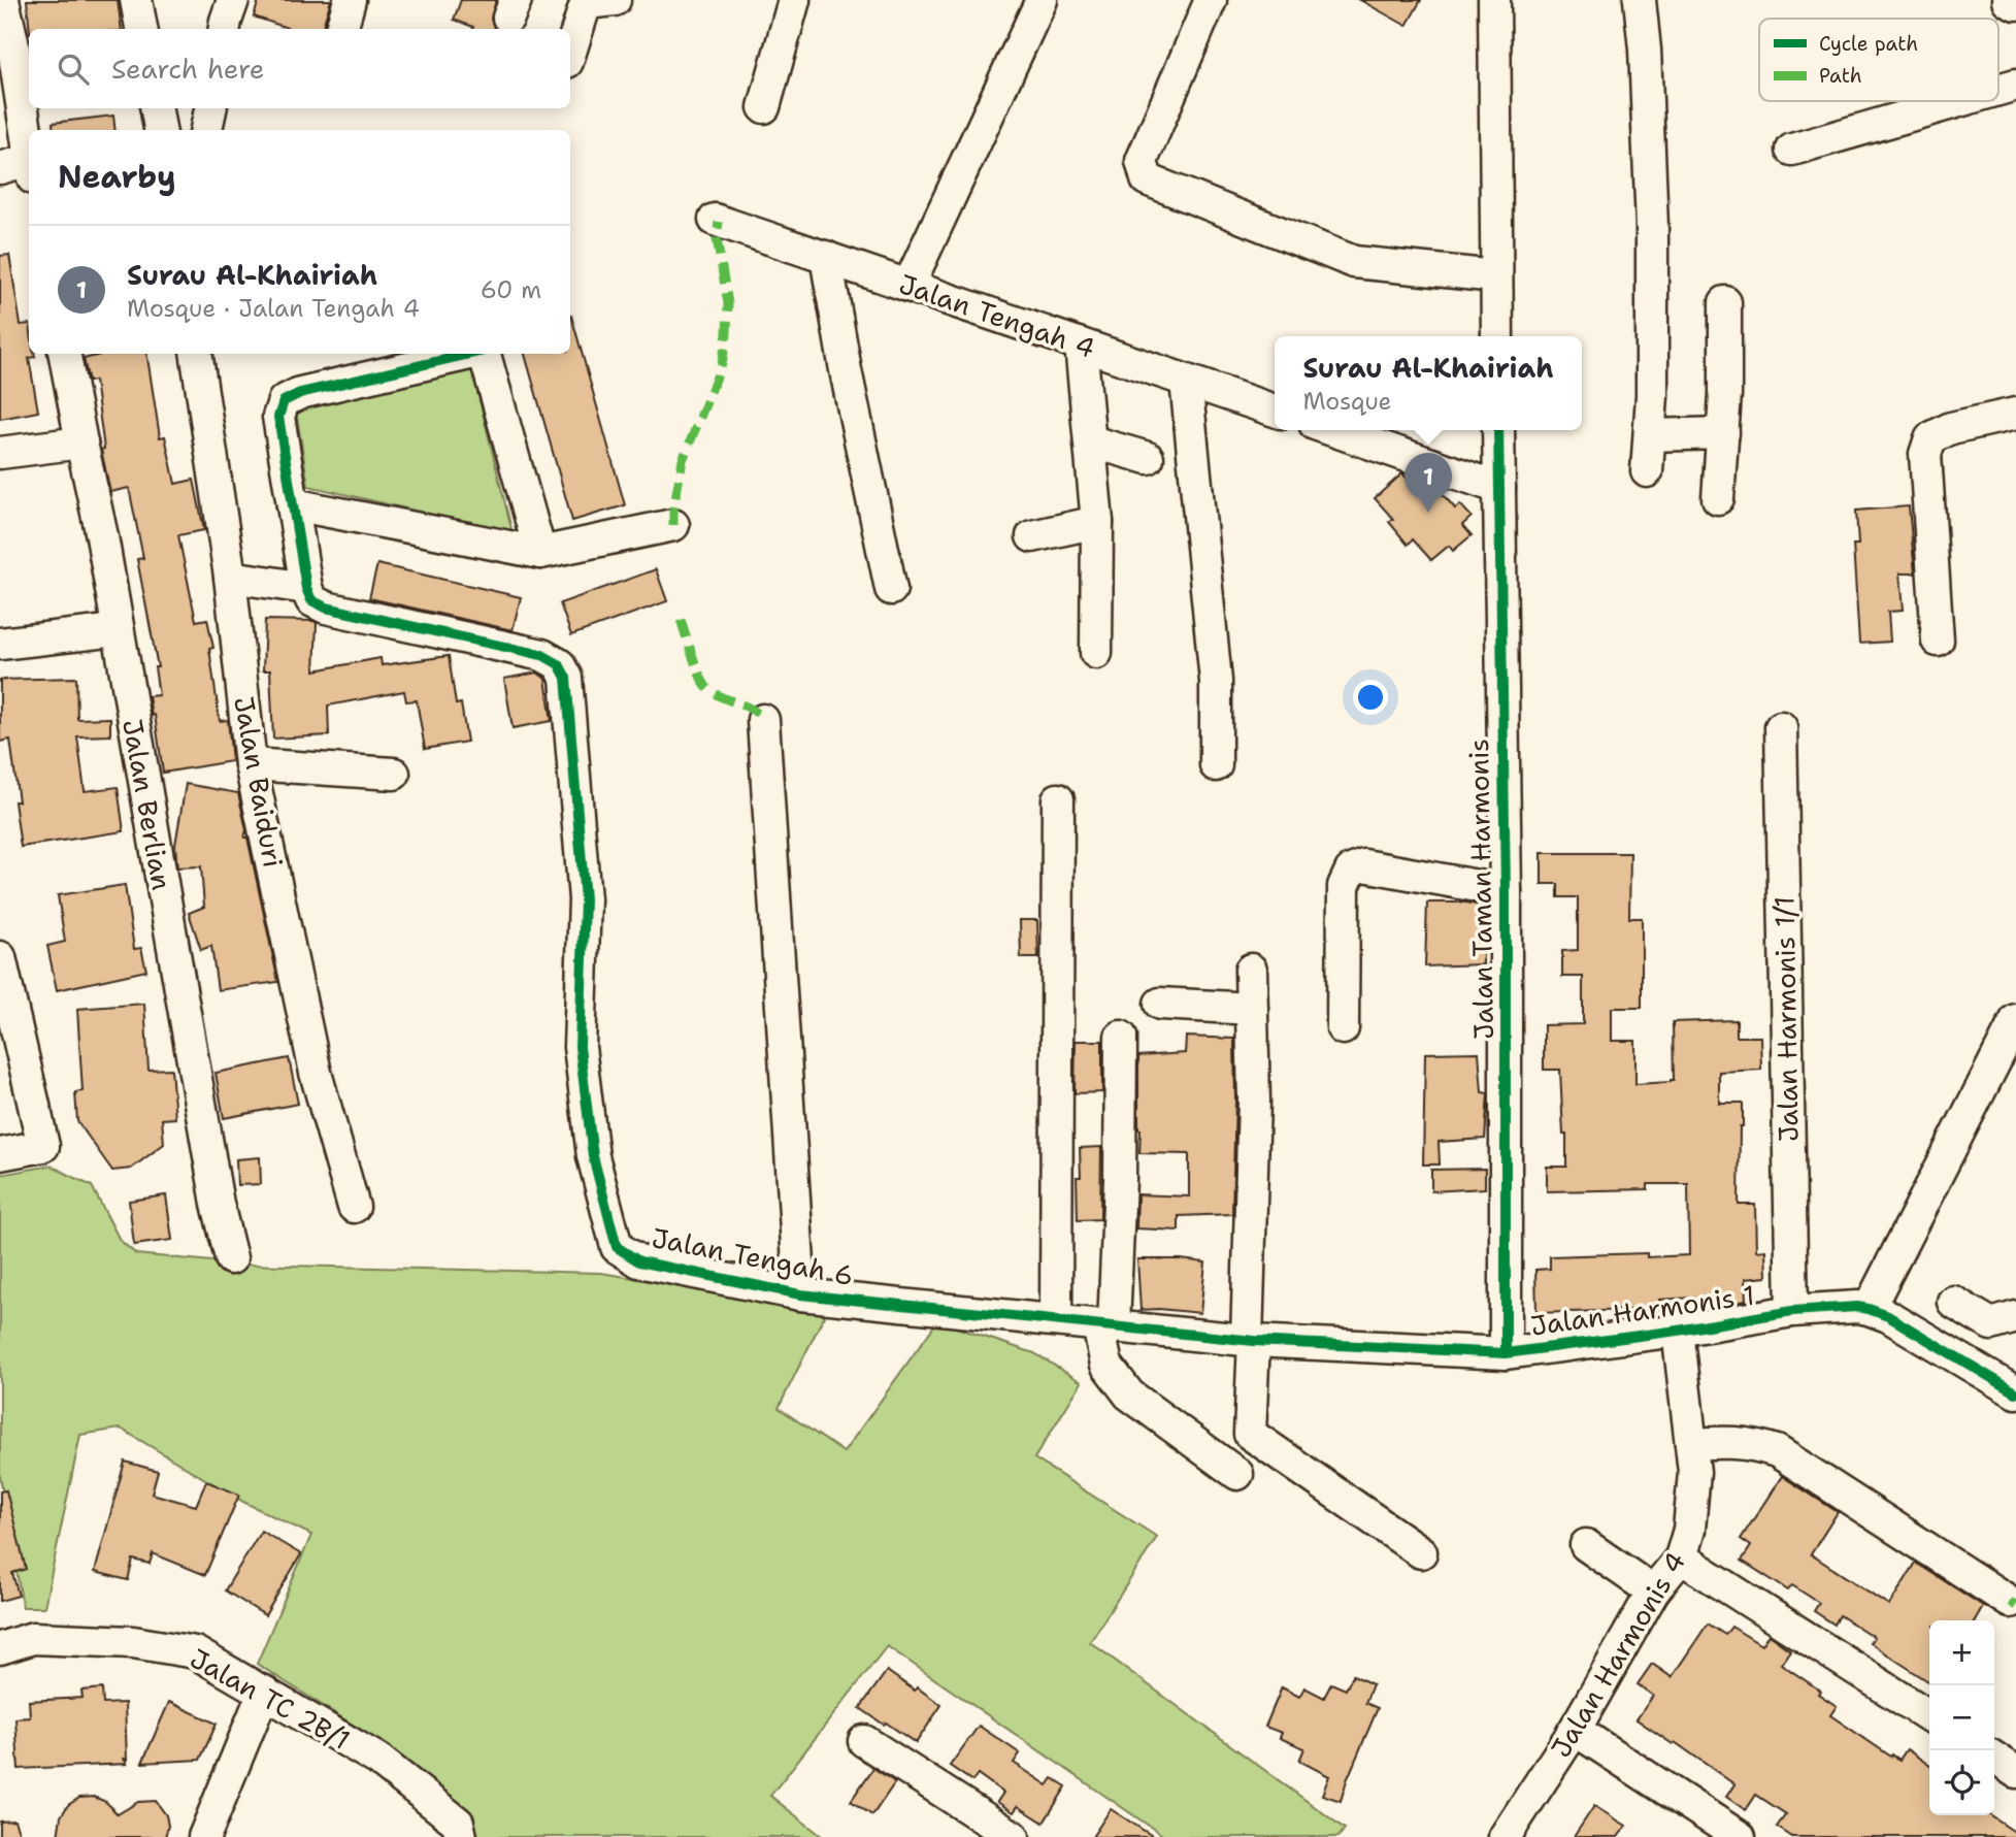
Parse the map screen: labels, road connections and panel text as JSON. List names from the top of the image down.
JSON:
{
  "streets": {
    "street": [
      "Jalan Tengah 4",
      "Jalan Baiduri",
      "Jalan Berlian",
      "Jalan Taman Harmonis",
      "Jalan Harmonis 1/1",
      "Jalan Tengah 6",
      "Jalan Harmonis 1",
      "Jalan Harmonis 4",
      "Jalan TC 2B/1"
    ]
  },
  "crossings": [
    ["Jalan Taman Harmonis", "Jalan Harmonis 1"],
    ["Jalan Harmonis 1/1", "Jalan Harmonis 1"],
    ["Jalan Tengah 6", "Jalan Harmonis 1"],
    ["Jalan Harmonis 1", "Jalan Harmonis 4"]
  ],
  "legend": ["Cycle path", "Path"],
  "page": {
    "search": "Search here",
    "heading": "Nearby",
    "list": [
      {
        "mark": "1",
        "name": "Surau Al-Khairiah",
        "note": "Mosque · Jalan Tengah 4",
        "value": "60 m"
      }
    ],
    "popup": ["Surau Al-Khairiah", "Mosque"],
    "pins": "1",
    "map_buttons": ["+", "−"]
  }
}
